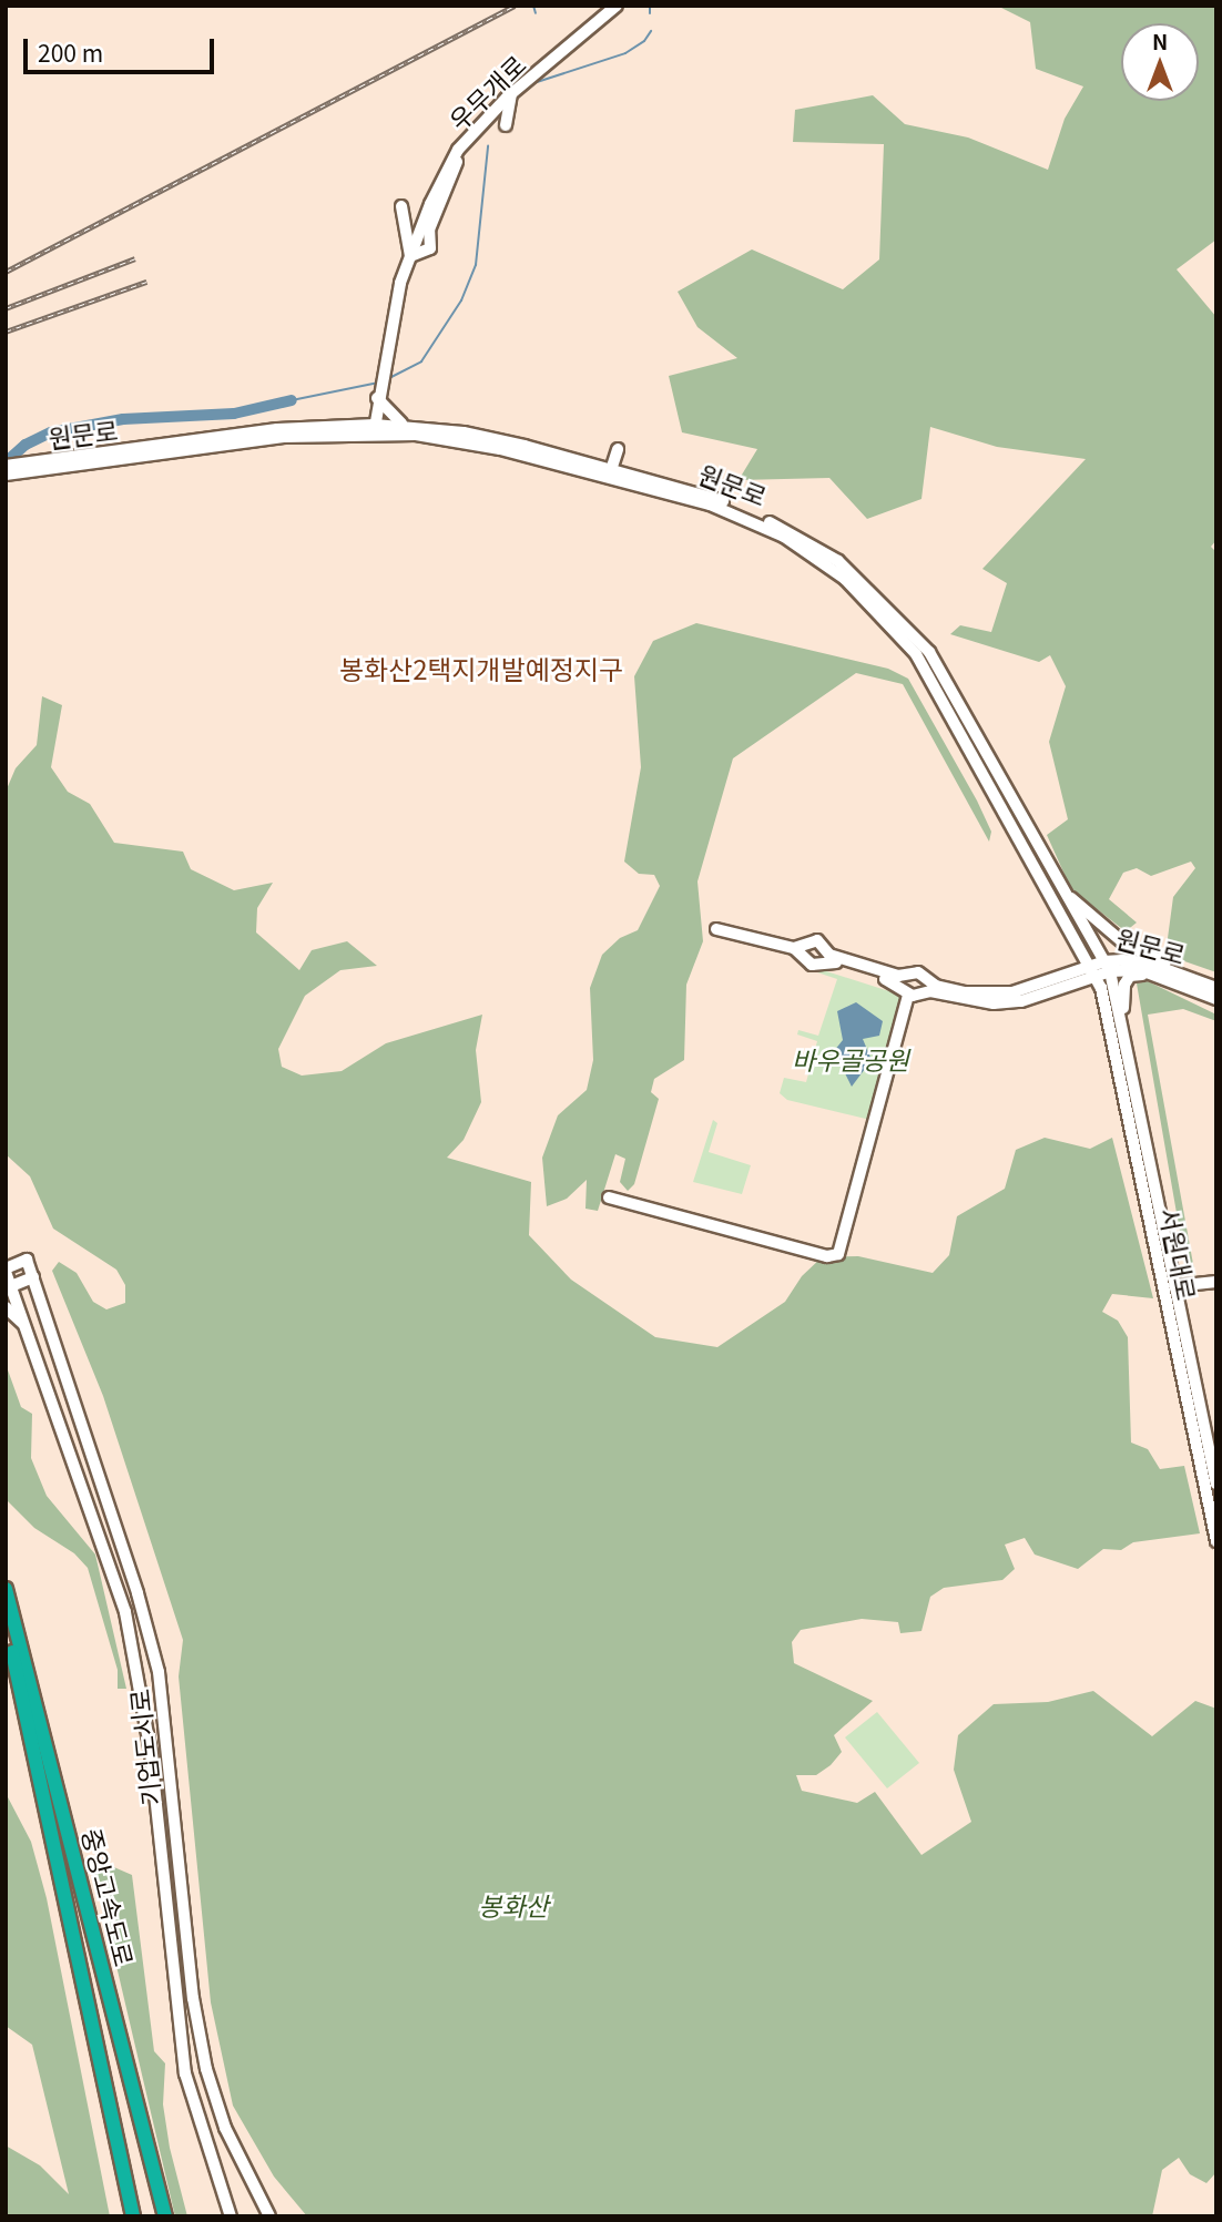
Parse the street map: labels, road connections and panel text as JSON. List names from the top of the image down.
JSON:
{
  "streets": {
    "highway": ["중앙고속도로"],
    "street": [
      "우무개로",
      "원문로",
      "서원대로",
      "기업도시로"
    ]
  },
  "crossings": [
    ["우무개로", "원문로"],
    ["원문로", "서원대로"]
  ],
  "districts": ["봉화산2택지개발예정지구"],
  "parks": ["바우골공원", "봉화산"],
  "scale_bar": "200 m",
  "north": "top"
}
